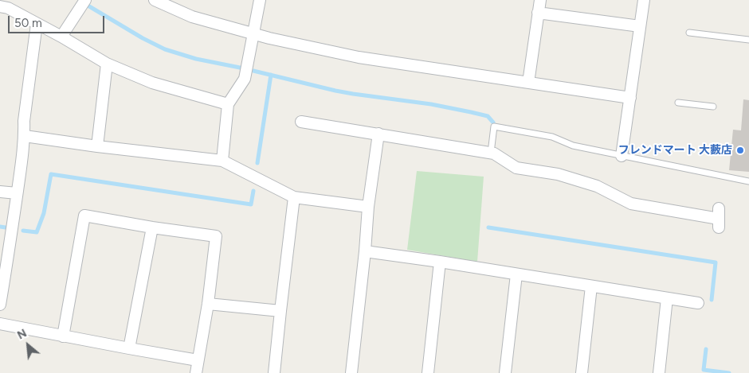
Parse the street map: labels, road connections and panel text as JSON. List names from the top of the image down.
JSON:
{
  "places": ["フレンドマート 大藪店"],
  "scale_bar": "50 m",
  "north": "top left"
}
